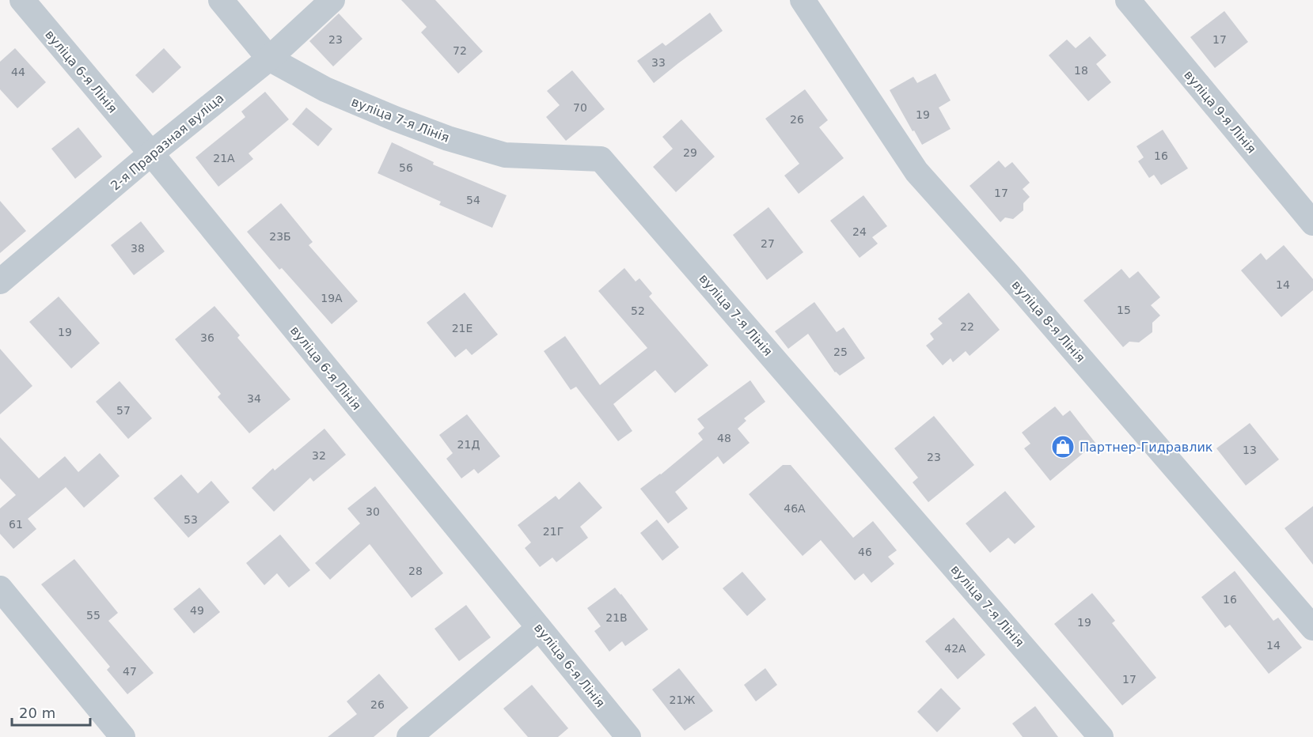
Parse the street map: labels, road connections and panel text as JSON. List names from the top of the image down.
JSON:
{
  "streets": {
    "street": [
      "вуліца 6-я Лінія",
      "вуліца 9-я Лінія",
      "вуліца 7-я Лінія",
      "2-я Праразная вуліца",
      "вуліца 8-я Лінія"
    ]
  },
  "crossings": [
    ["вуліца 6-я Лінія", "2-я Праразная вуліца"],
    ["вуліца 7-я Лінія", "2-я Праразная вуліца"]
  ],
  "places": {
    "shop": ["Партнер-Гидравлик"]
  },
  "house_numbers": [
    "23",
    "17",
    "72",
    "33",
    "18",
    "44",
    "70",
    "19",
    "26",
    "29",
    "16",
    "21А",
    "56",
    "17",
    "54",
    "24",
    "23Б",
    "27",
    "38",
    "14",
    "19А",
    "15",
    "52",
    "22",
    "21Е",
    "19",
    "36",
    "25",
    "34",
    "57",
    "48",
    "21Д",
    "13",
    "32",
    "23",
    "46А",
    "30",
    "53",
    "61",
    "21Г",
    "46",
    "28",
    "16",
    "49",
    "55",
    "21В",
    "19",
    "14",
    "42А",
    "47",
    "17",
    "21Ж",
    "26"
  ],
  "scale_bar": "20 m"
}
